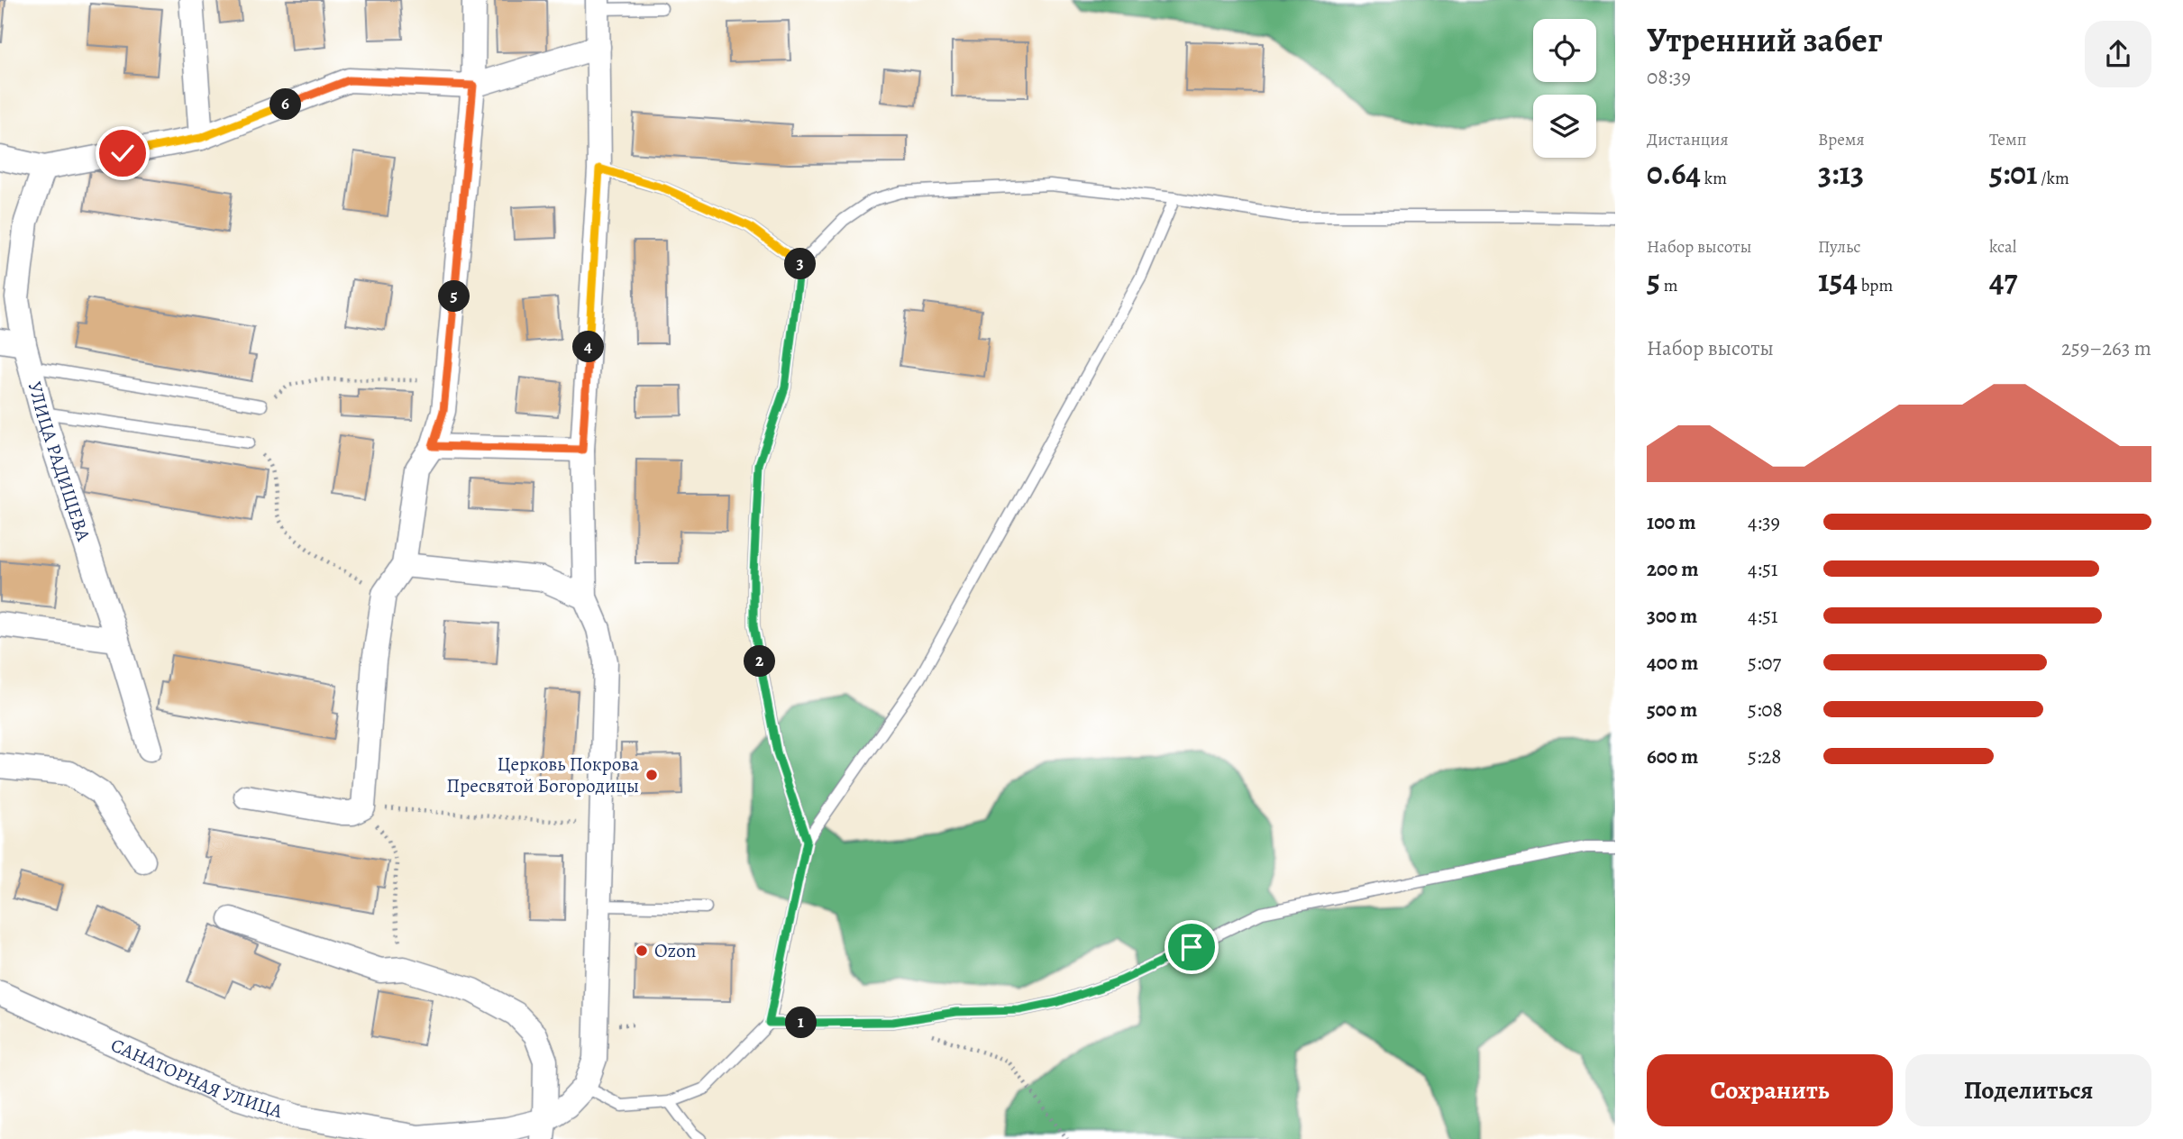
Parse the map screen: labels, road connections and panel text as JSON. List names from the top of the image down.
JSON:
{
  "streets": {
    "street": ["УЛИЦА РАДИЩЕВА", "САНАТОРНАЯ УЛИЦА"]
  },
  "places": ["Церковь Покрова Пресвятой Богородицы", "Ozon"],
  "page": {
    "heading": ["Утренний забег", "08:39"],
    "pins": [
      "6",
      "3",
      "5",
      "4",
      "2",
      "1"
    ],
    "stats": [
      ["Дистанция", "0.64 km"],
      ["Время", "3:13"],
      ["Темп", "5:01 /km"],
      ["Набор высоты", "5 m"],
      ["Пульс", "154 bpm"],
      ["kcal", "47"]
    ],
    "chart": ["Набор высоты", "259–263 m"],
    "list": [
      {
        "name": "100 m",
        "note": "4:39"
      },
      {
        "name": "200 m",
        "note": "4:51"
      },
      {
        "name": "300 m",
        "note": "4:51"
      },
      {
        "name": "400 m",
        "note": "5:07"
      },
      {
        "name": "500 m",
        "note": "5:08"
      },
      {
        "name": "600 m",
        "note": "5:28"
      }
    ],
    "buttons": ["Сохранить", "Поделиться"]
  }
}
